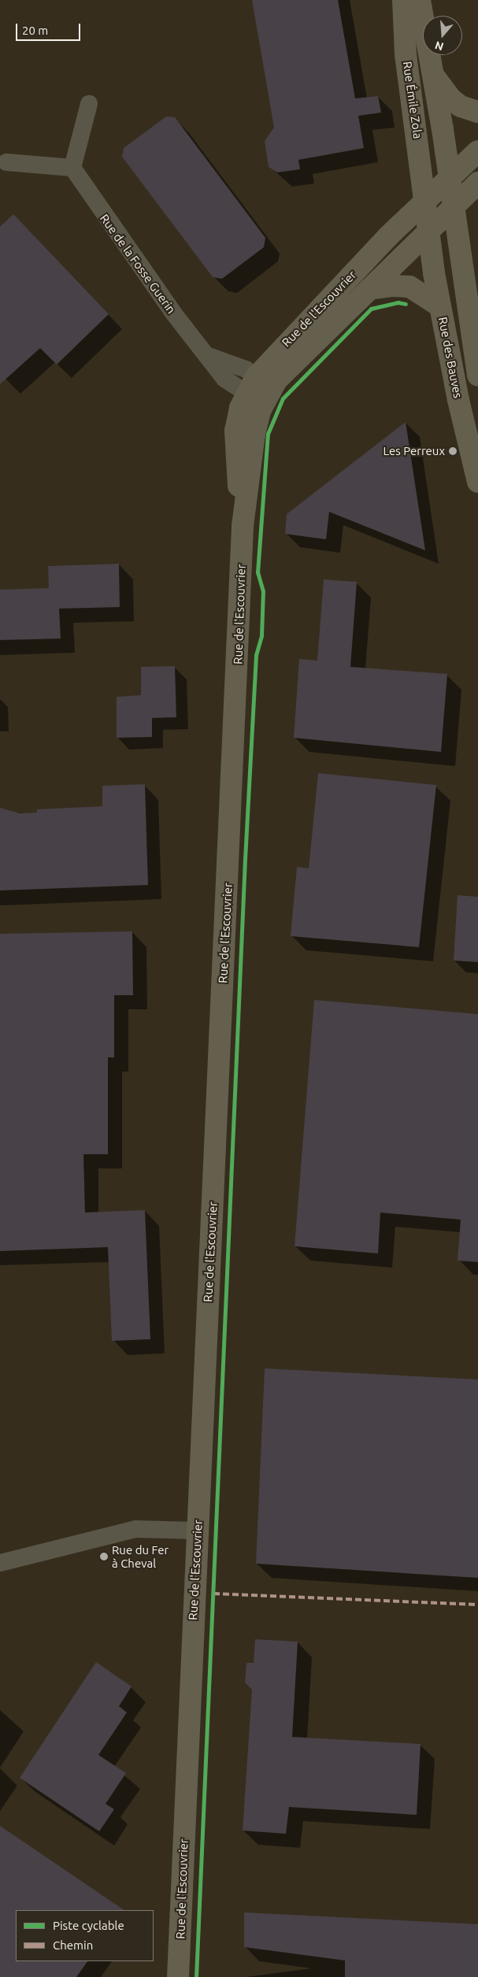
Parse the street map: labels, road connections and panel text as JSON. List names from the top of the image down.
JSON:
{
  "streets": {
    "street": [
      "Rue Émile Zola",
      "Rue de la Fosse Guerin",
      "Rue de l'Escouvrier",
      "Rue des Bauves"
    ]
  },
  "crossings": [
    ["Rue Émile Zola", "Rue de l'Escouvrier"],
    ["Rue Émile Zola", "Rue des Bauves"],
    ["Rue de la Fosse Guerin", "Rue de l'Escouvrier"],
    ["Rue de l'Escouvrier", "Rue des Bauves"]
  ],
  "places": ["Les Perreux", "Rue du Fer à Cheval"],
  "legend": ["Piste cyclable", "Chemin"],
  "scale_bar": "20 m",
  "north": "bottom"
}
